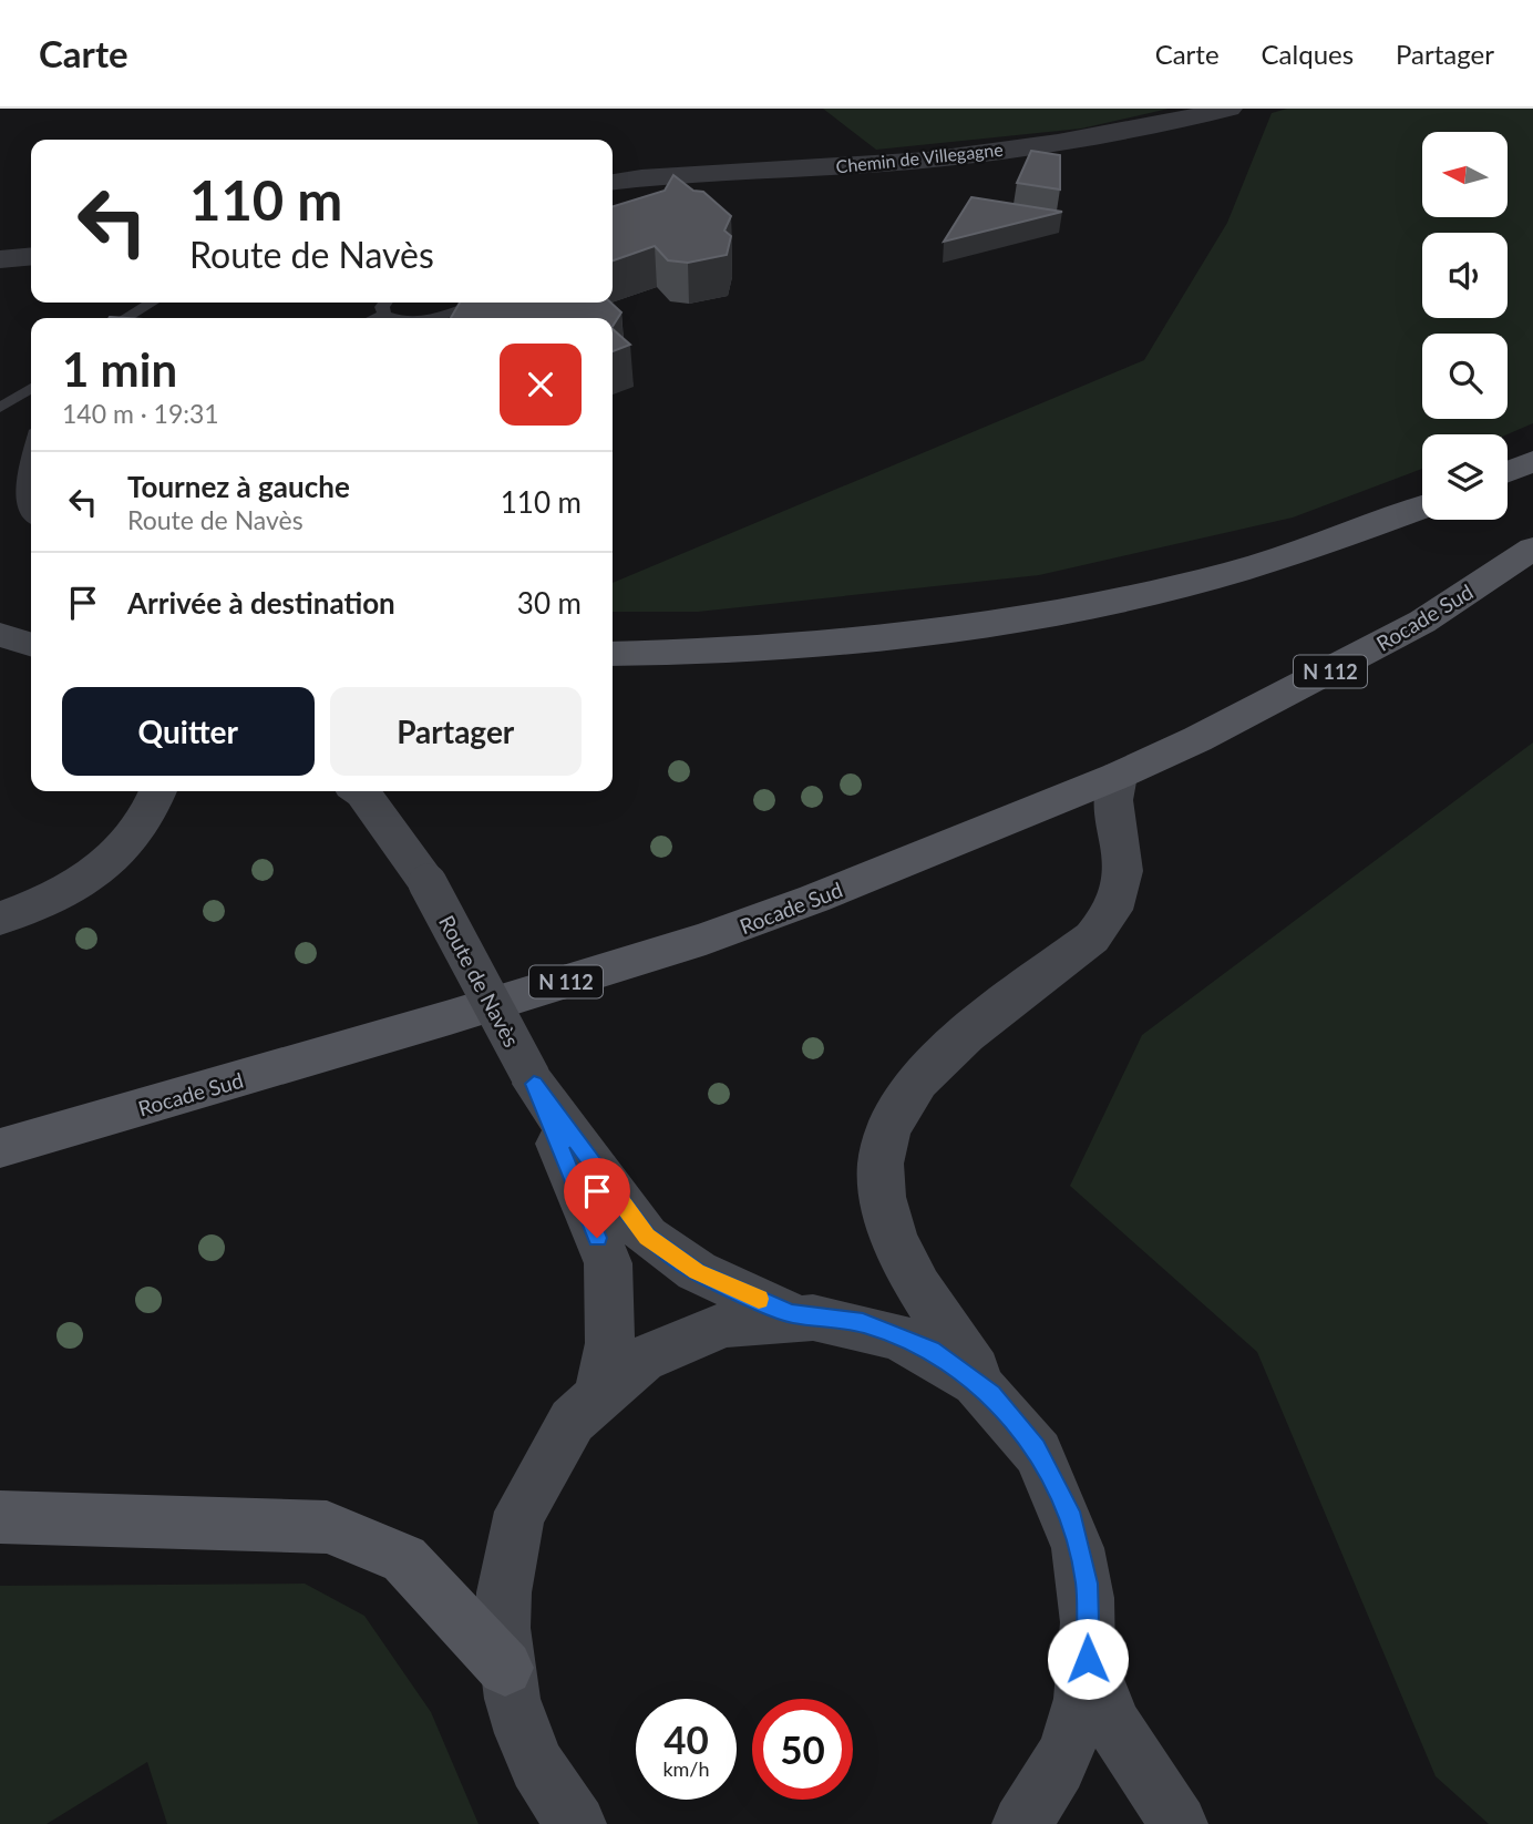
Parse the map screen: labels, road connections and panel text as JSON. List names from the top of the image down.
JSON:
{
  "streets": {
    "main road": ["Rocade Sud", "N 112", "Route de Navès"],
    "street": ["Chemin de Villegagne"]
  },
  "north": "left",
  "page": {
    "header": "Carte",
    "nav": ["Carte", "Calques", "Partager"],
    "turn": ["110 m", "Route de Navès"],
    "heading": ["1 min", "140 m · 19:31"],
    "list": [
      {
        "name": "Tournez à gauche",
        "note": "Route de Navès",
        "value": "110 m"
      },
      {
        "name": "Arrivée à destination",
        "value": "30 m"
      }
    ],
    "buttons": ["Quitter", "Partager"],
    "speed": "40 km/h",
    "limit": "50"
  }
}
